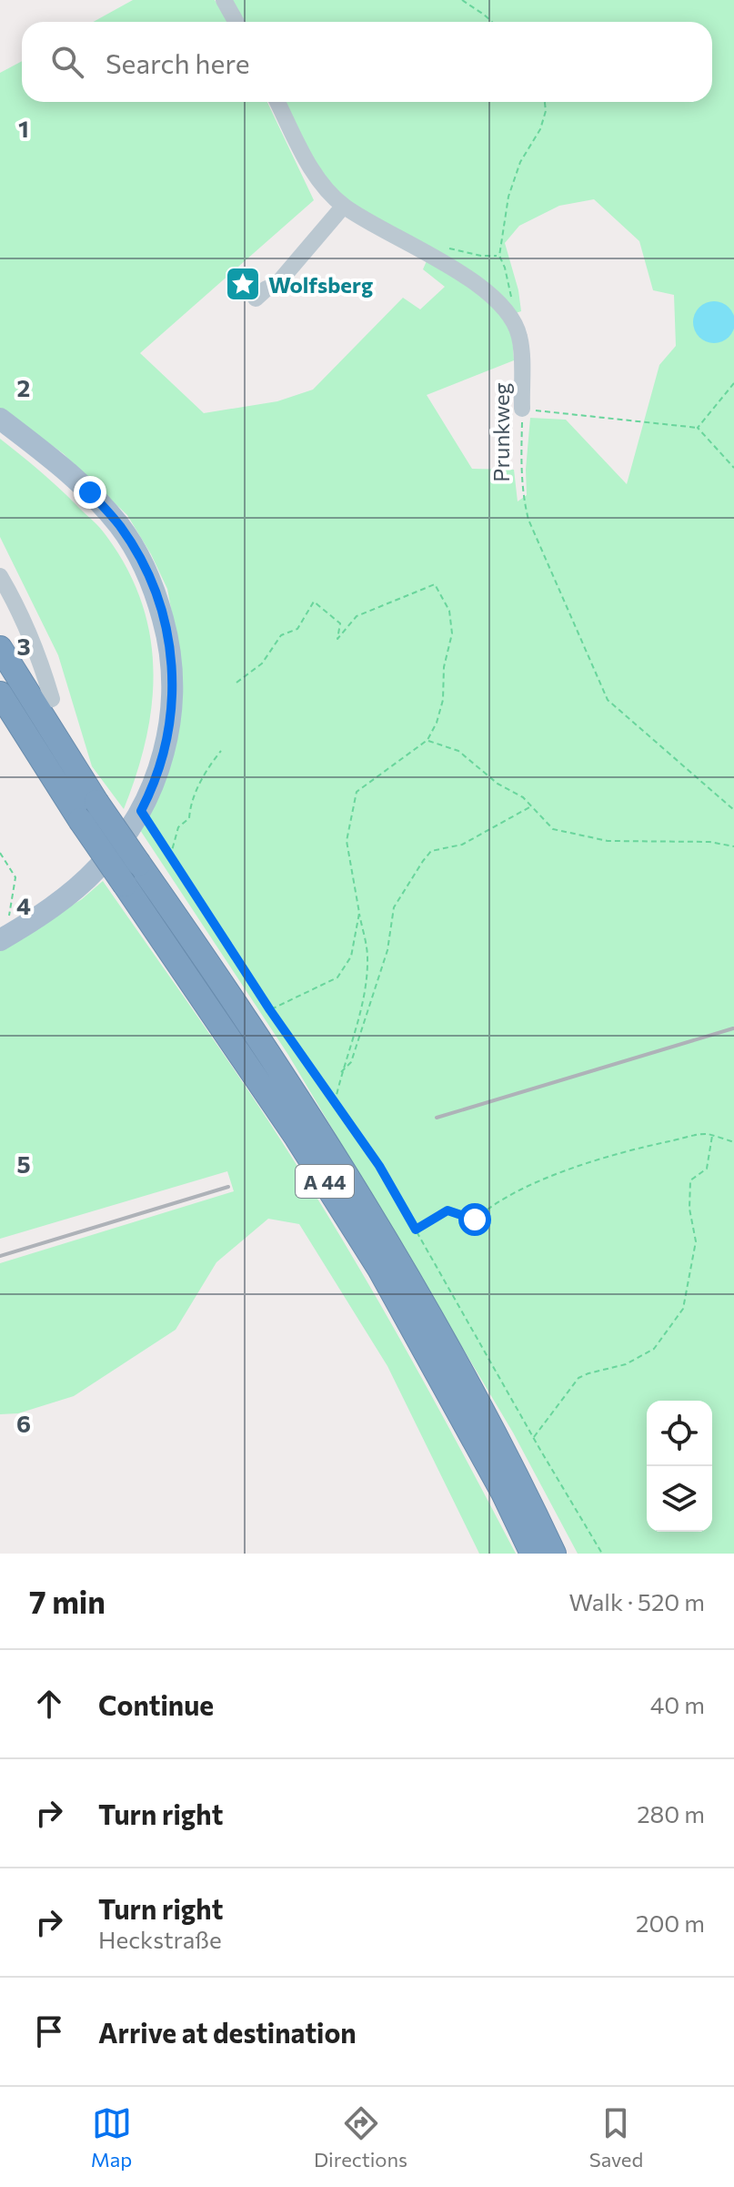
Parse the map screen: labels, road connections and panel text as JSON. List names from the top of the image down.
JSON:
{
  "streets": {
    "highway": ["A 44"],
    "street": ["Prunkweg"]
  },
  "places": {
    "place": ["Wolfsberg"]
  },
  "page": {
    "search": "Search here",
    "heading": ["7 min", "Walk · 520 m"],
    "list": [
      ["Continue", "40 m"],
      ["Turn right", "280 m"],
      ["Turn right", "Heckstraße", "200 m"],
      "Arrive at destination"
    ],
    "nav": ["Map", "Directions", "Saved"]
  },
  "grid": {
    "rows": [
      "1",
      "2",
      "3",
      "4",
      "5",
      "6"
    ]
  }
}
